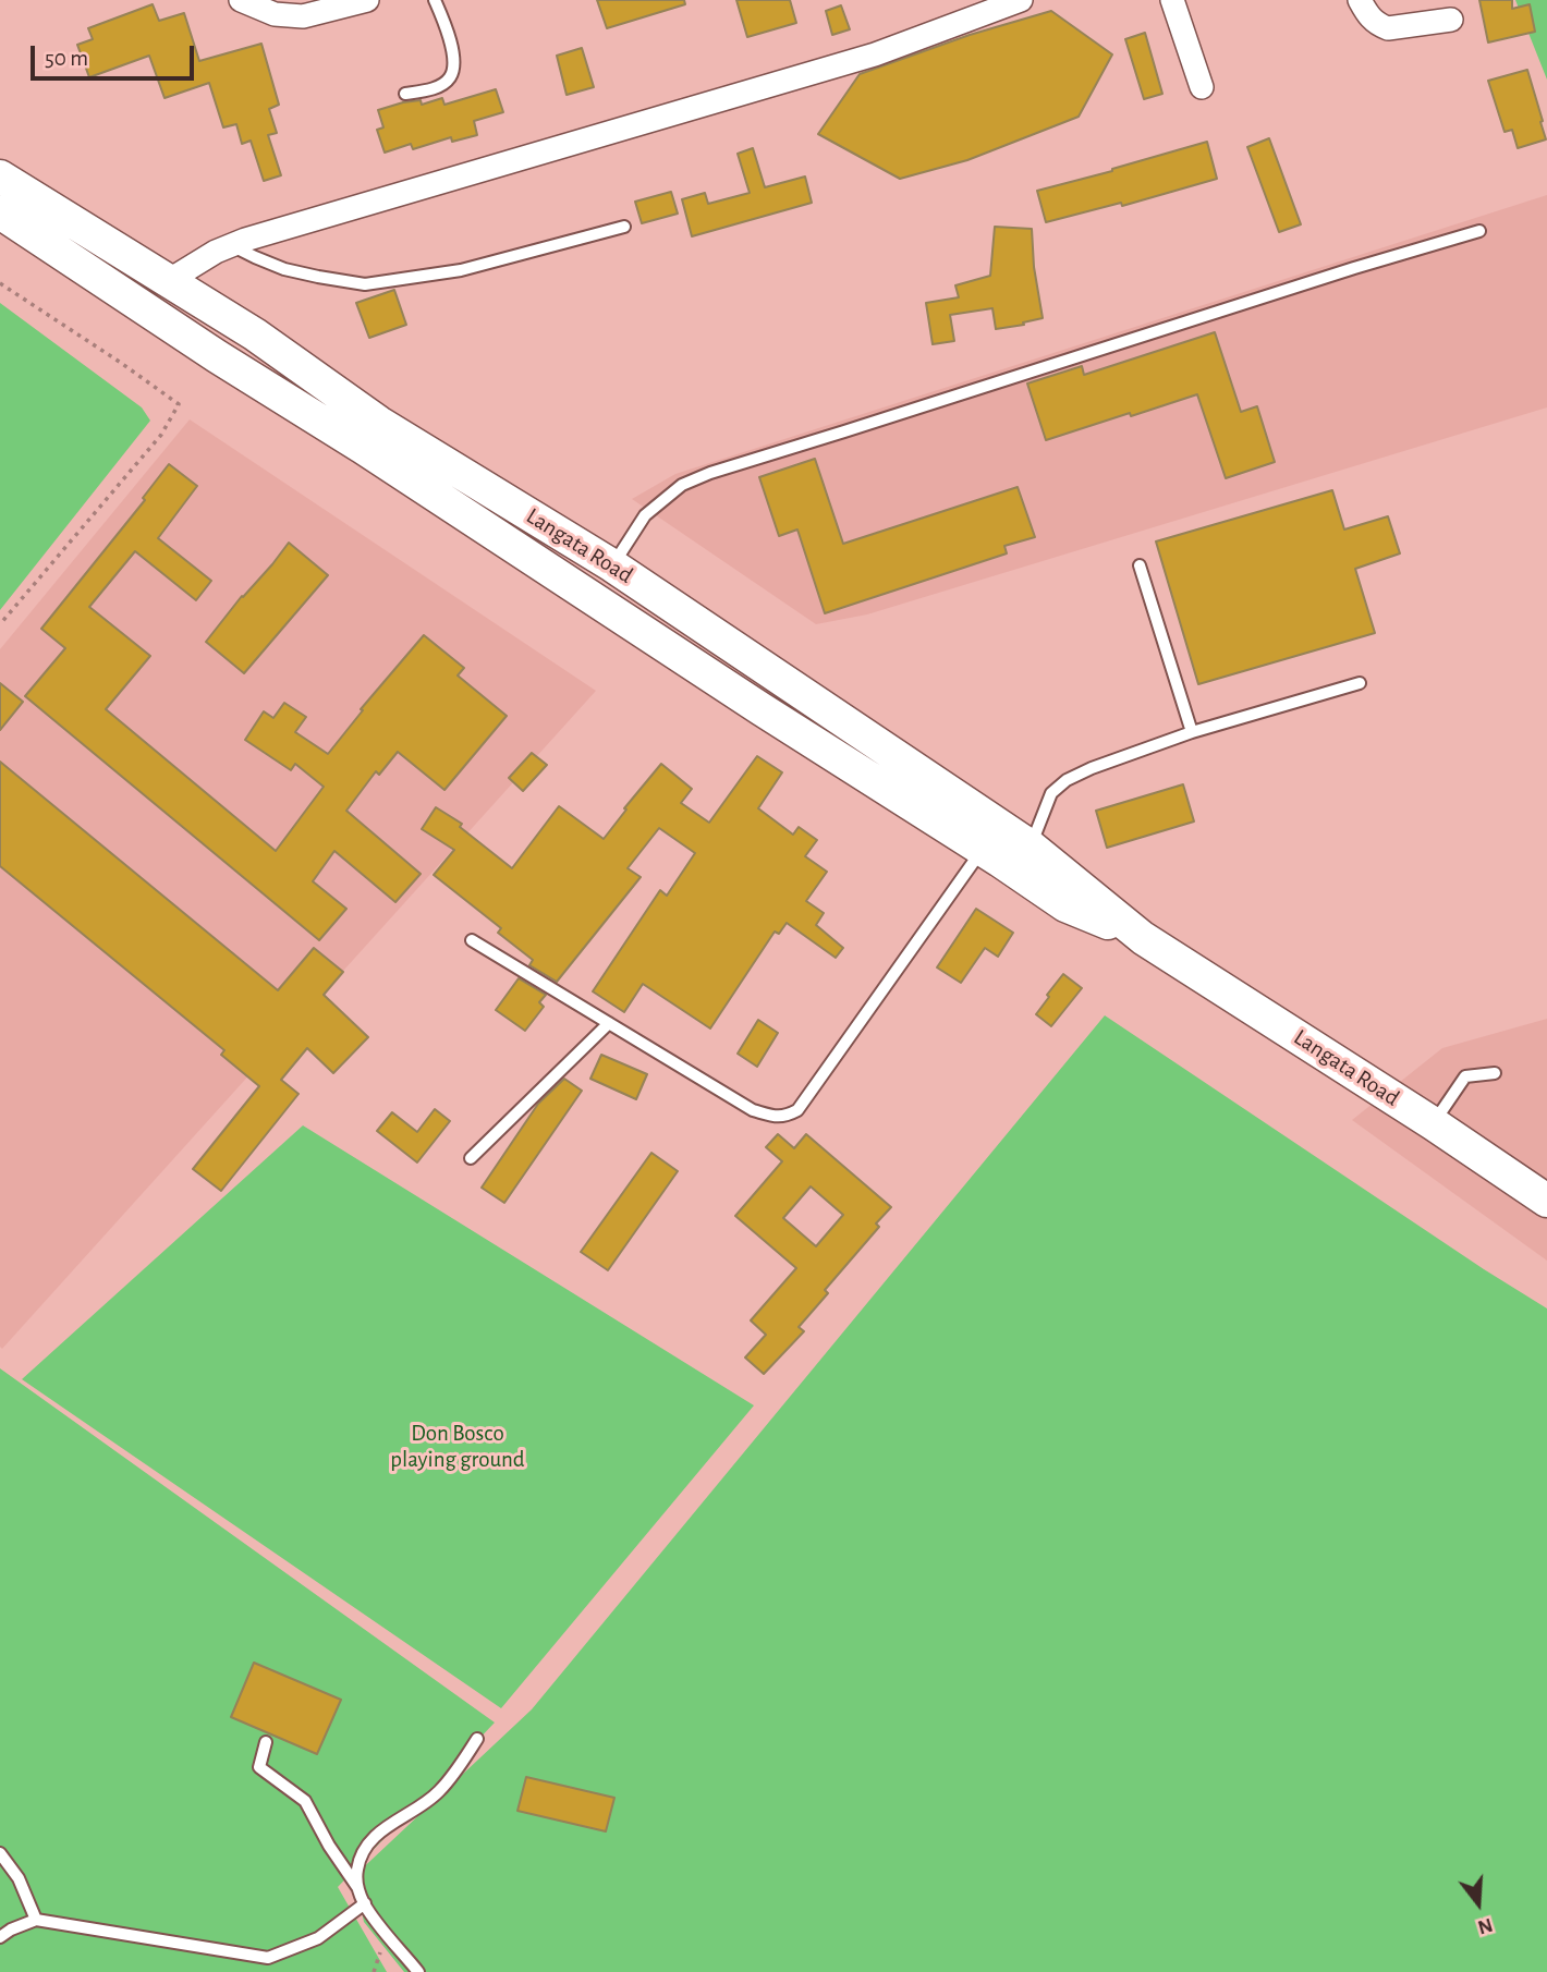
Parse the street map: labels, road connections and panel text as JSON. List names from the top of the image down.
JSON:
{
  "streets": {
    "main road": ["Langata Road"]
  },
  "parks": ["Don Bosco playing ground"],
  "scale_bar": "50 m",
  "north": "bottom"
}
